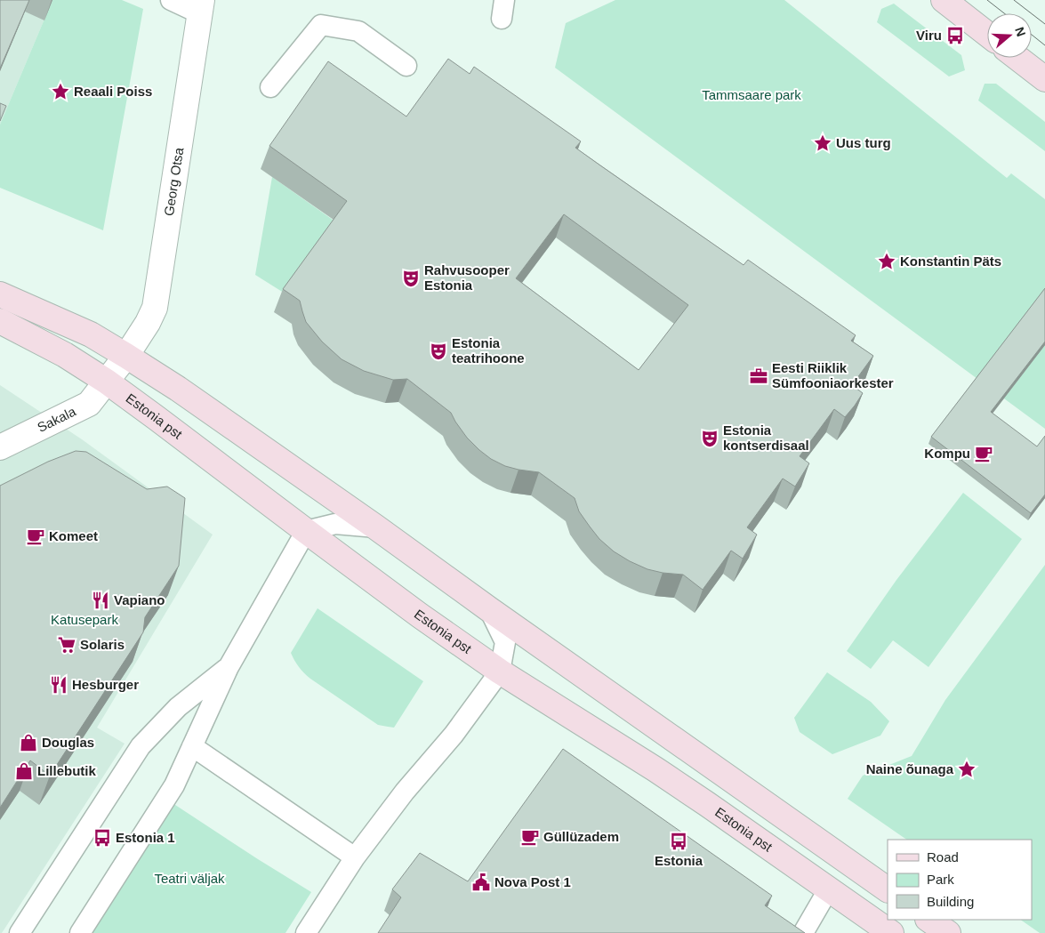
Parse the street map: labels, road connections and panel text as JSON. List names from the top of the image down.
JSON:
{
  "streets": {
    "main road": ["Estonia pst"],
    "street": ["Georg Otsa", "Sakala"]
  },
  "crossings": [
    ["Georg Otsa", "Estonia pst"],
    ["Georg Otsa", "Sakala"],
    ["Estonia pst", "Sakala"]
  ],
  "parks": ["Tammsaare park", "Katusepark", "Teatri väljak"],
  "places": {
    "bus stop": ["Viru", "Estonia 1", "Estonia"],
    "place": [
      "Reaali Poiss",
      "Uus turg",
      "Konstantin Päts",
      "Naine õunaga"
    ],
    "theatre": ["Rahvusooper Estonia", "Estonia teatrihoone", "Estonia kontserdisaal"],
    "office": ["Eesti Riiklik Sümfooniaorkester"],
    "cafe": ["Kompu", "Komeet", "Güllüzadem"],
    "restaurant": ["Vapiano", "Hesburger"],
    "supermarket": ["Solaris"],
    "shop": ["Douglas", "Lillebutik"],
    "public building": ["Nova Post 1"]
  },
  "legend": ["Road", "Park", "Building"],
  "north": "right"
}
